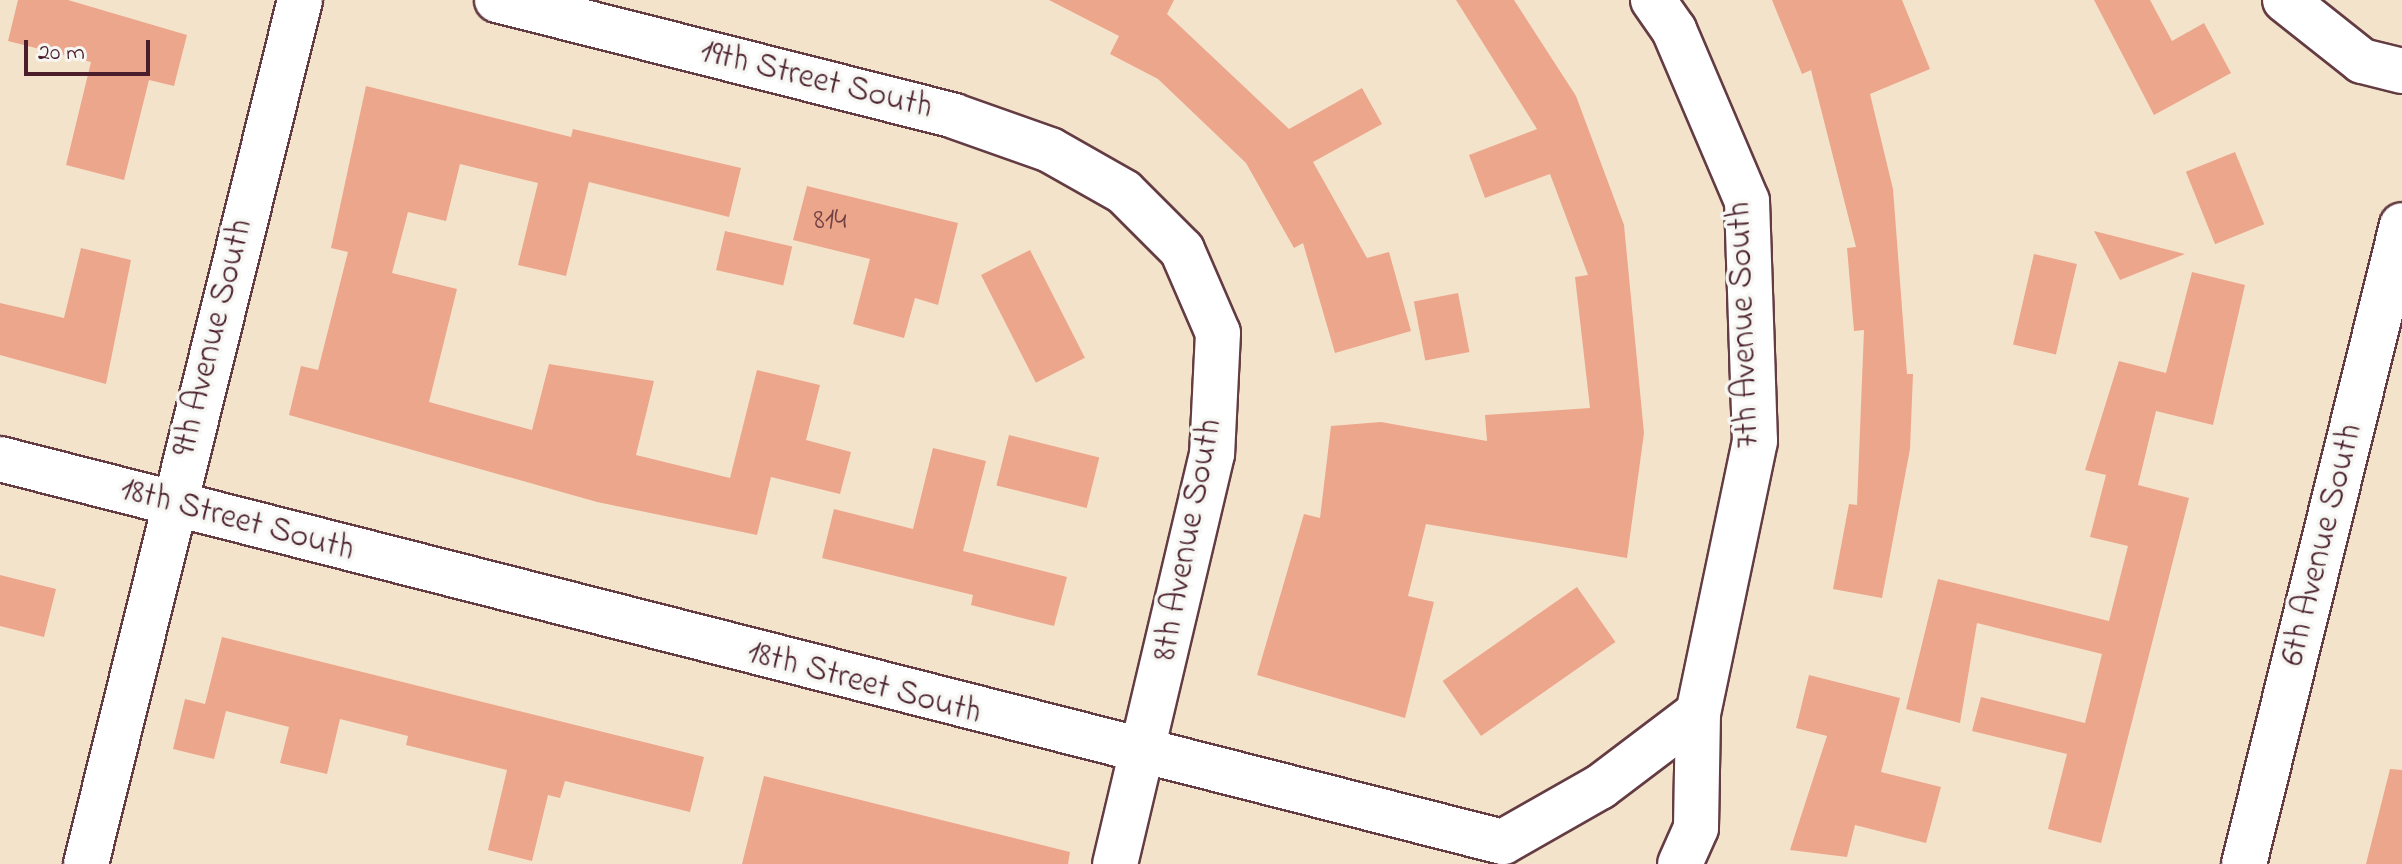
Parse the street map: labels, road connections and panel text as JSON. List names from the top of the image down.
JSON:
{
  "streets": {
    "street": [
      "19th Street South",
      "7th Avenue South",
      "9th Avenue South",
      "18th Street South",
      "8th Avenue South",
      "6th Avenue South"
    ]
  },
  "crossings": [
    ["19th Street South", "8th Avenue South"],
    ["7th Avenue South", "18th Street South"],
    ["9th Avenue South", "18th Street South"],
    ["18th Street South", "8th Avenue South"]
  ],
  "house_numbers": ["814"],
  "scale_bar": "20 m"
}
